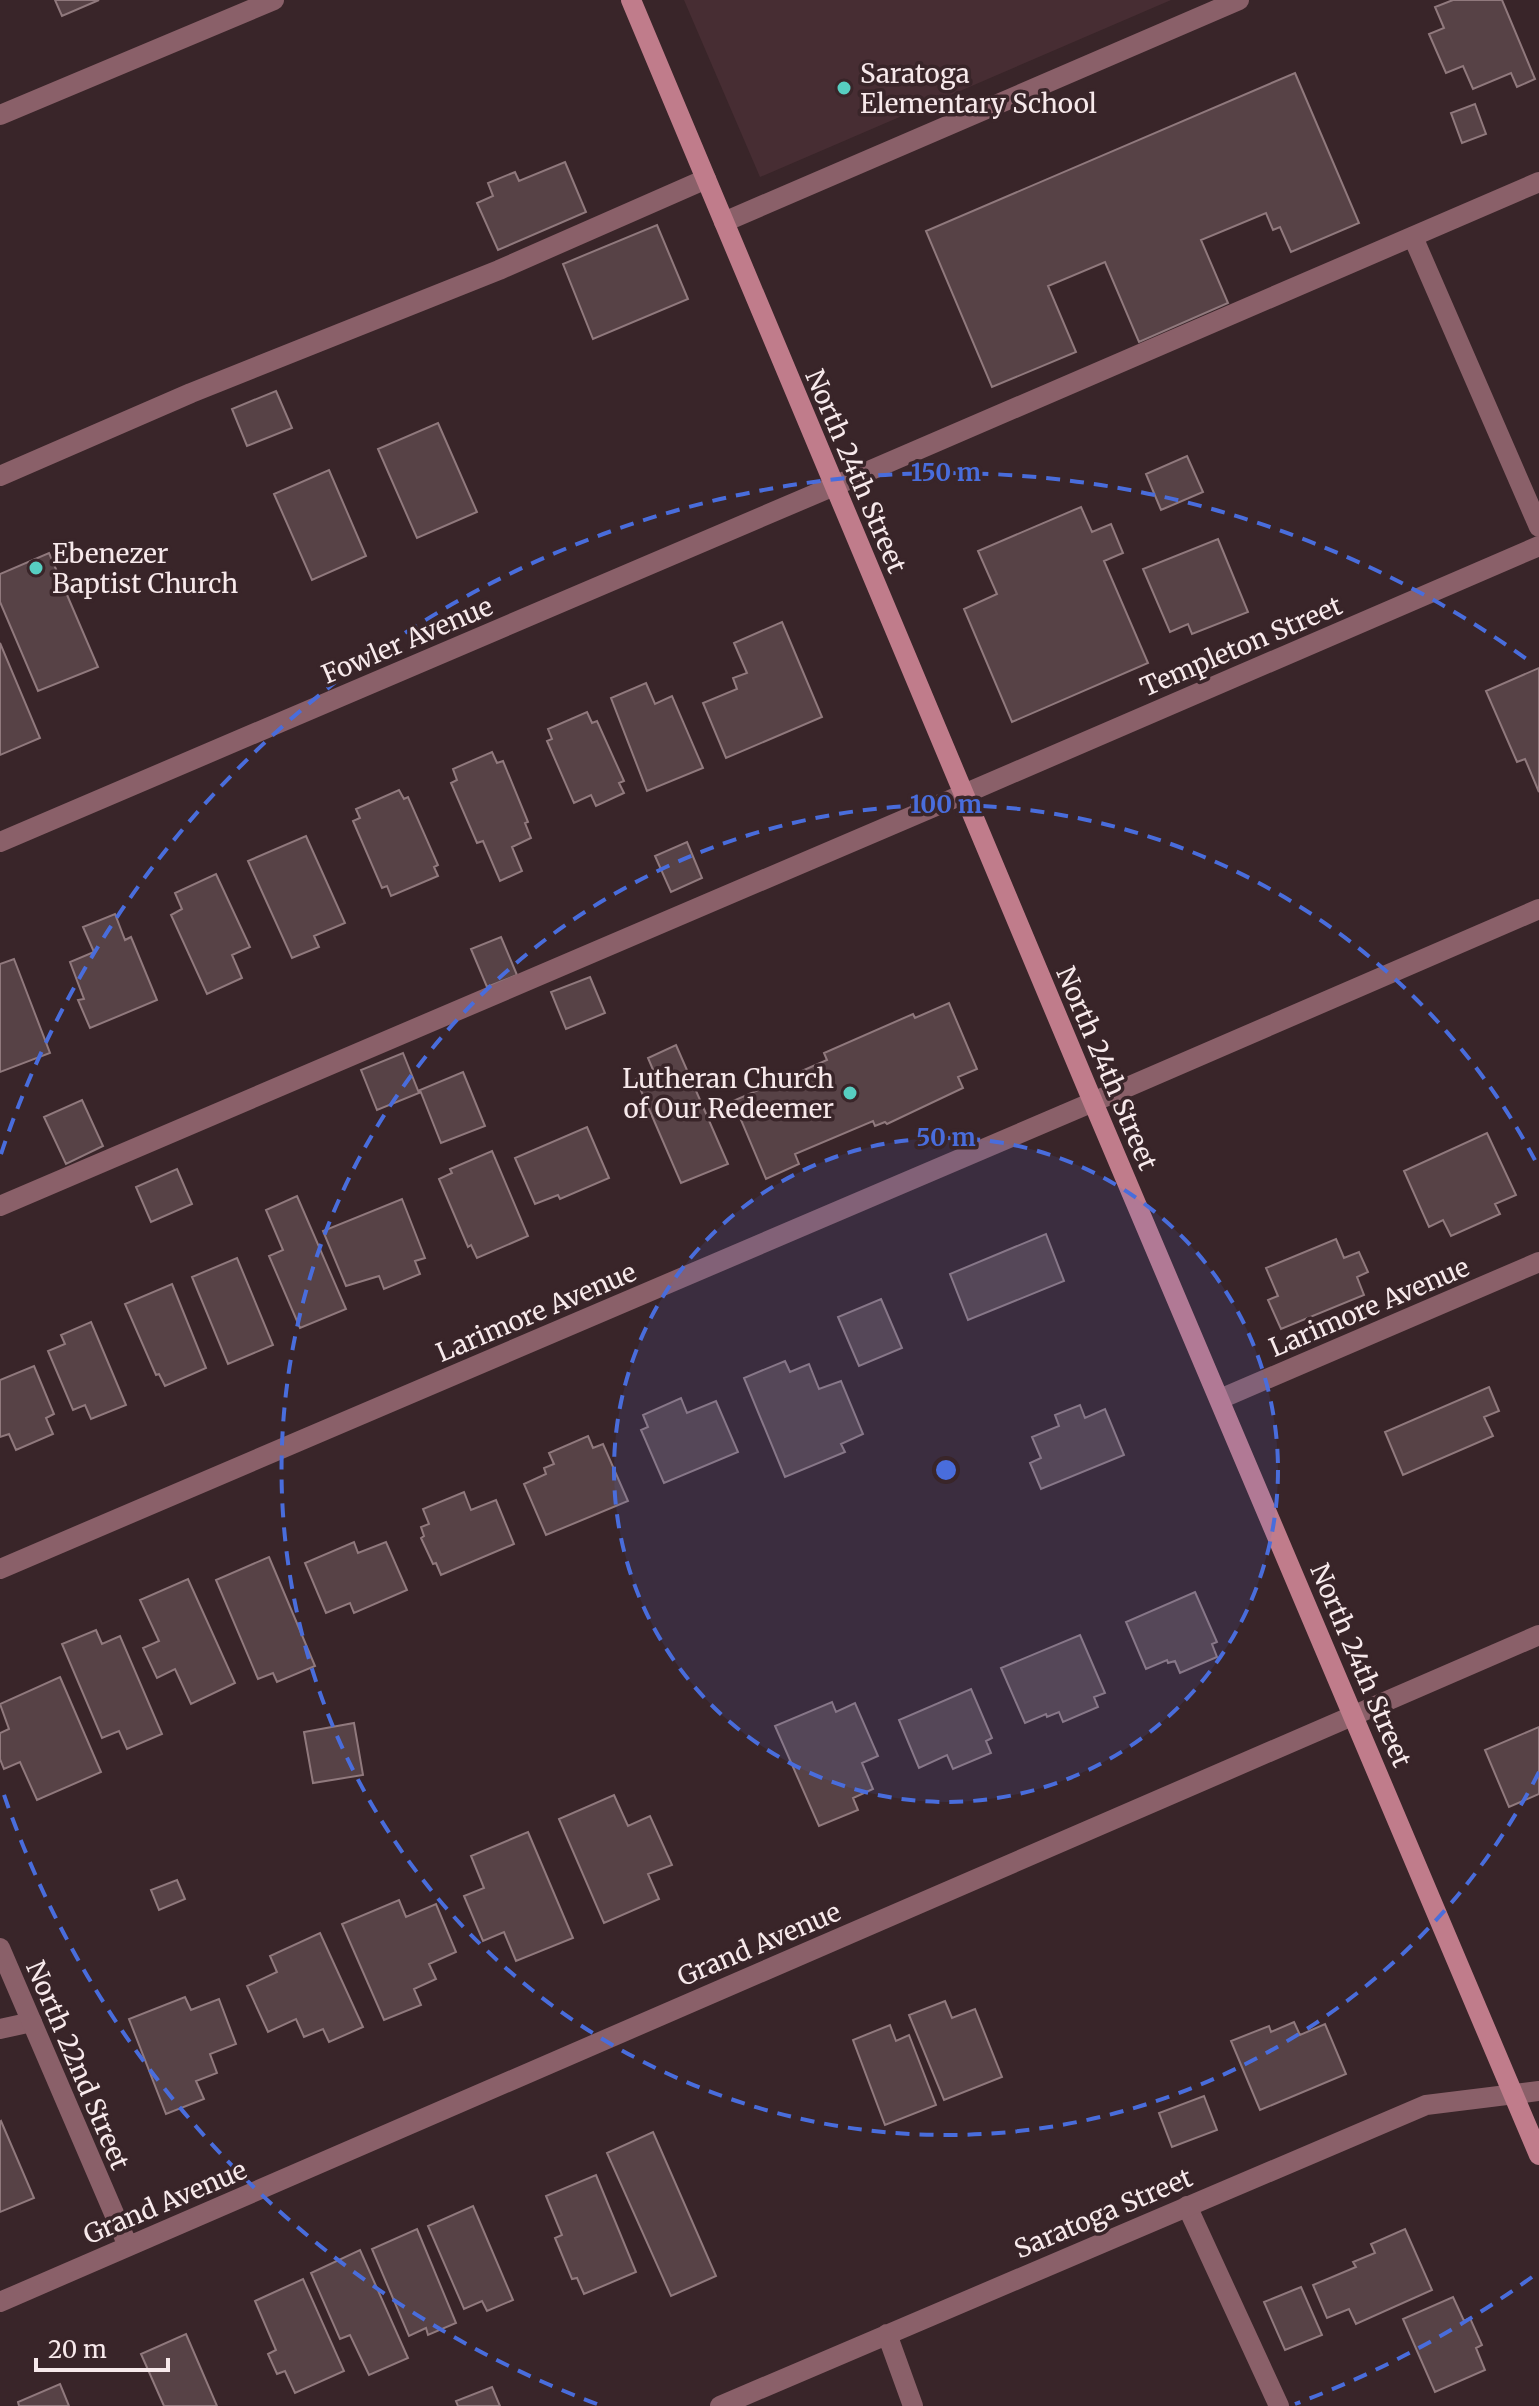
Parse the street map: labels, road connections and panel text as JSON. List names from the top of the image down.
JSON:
{
  "streets": {
    "street": [
      "North 24th Street",
      "Fowler Avenue",
      "Templeton Street",
      "Larimore Avenue",
      "Grand Avenue",
      "North 22nd Street",
      "Saratoga Street"
    ]
  },
  "crossings": [
    ["North 24th Street", "Fowler Avenue"],
    ["North 24th Street", "Templeton Street"],
    ["North 24th Street", "Larimore Avenue"],
    ["North 24th Street", "Grand Avenue"],
    ["North 24th Street", "Saratoga Street"],
    ["Grand Avenue", "North 22nd Street"]
  ],
  "places": ["Saratoga Elementary School", "Ebenezer Baptist Church", "Lutheran Church of Our Redeemer"],
  "scale_bar": "20 m",
  "rings": ["150 m", "100 m", "50 m"]
}
